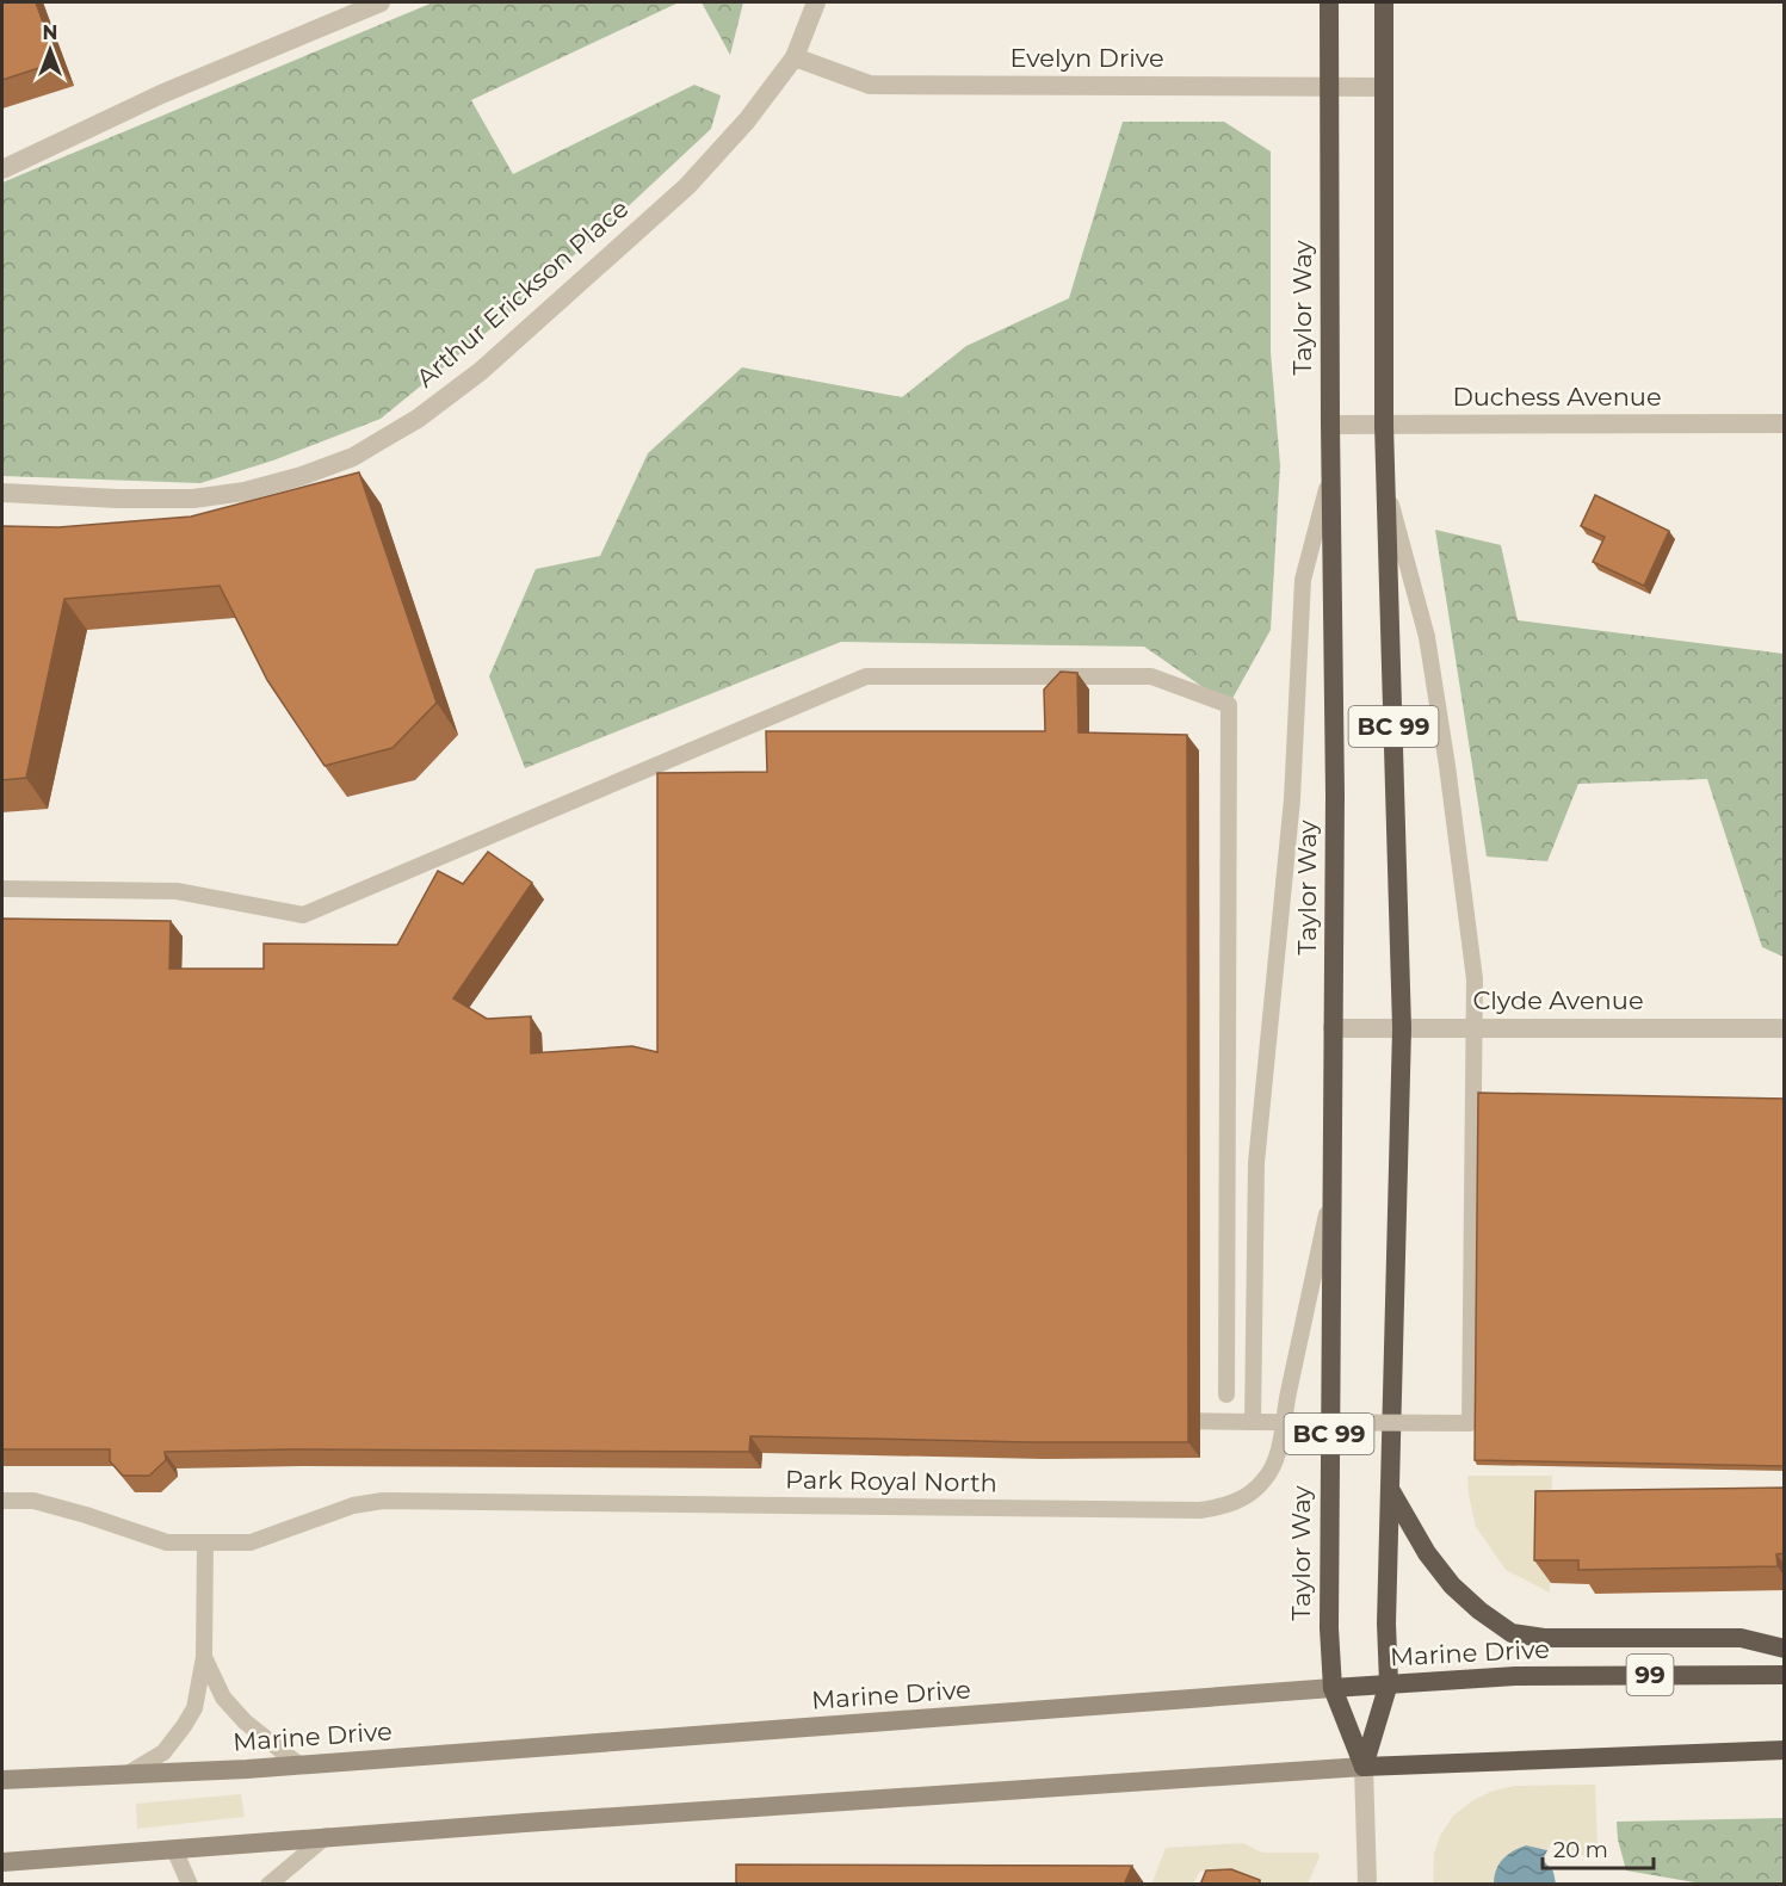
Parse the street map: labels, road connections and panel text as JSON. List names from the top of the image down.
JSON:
{
  "streets": {
    "highway": [
      "Taylor Way",
      "BC 99",
      "Marine Drive",
      "99"
    ],
    "street": [
      "Evelyn Drive",
      "Arthur Erickson Place",
      "Duchess Avenue",
      "Clyde Avenue"
    ],
    "lane": ["Park Royal North"]
  },
  "crossings": [
    ["Evelyn Drive", "Arthur Erickson Place"],
    ["Evelyn Drive", "Taylor Way"],
    ["Taylor Way", "Duchess Avenue"],
    ["Taylor Way", "Clyde Avenue"],
    ["Taylor Way", "Park Royal North"],
    ["Taylor Way", "Marine Drive"]
  ],
  "scale_bar": "20 m",
  "north": "top"
}
